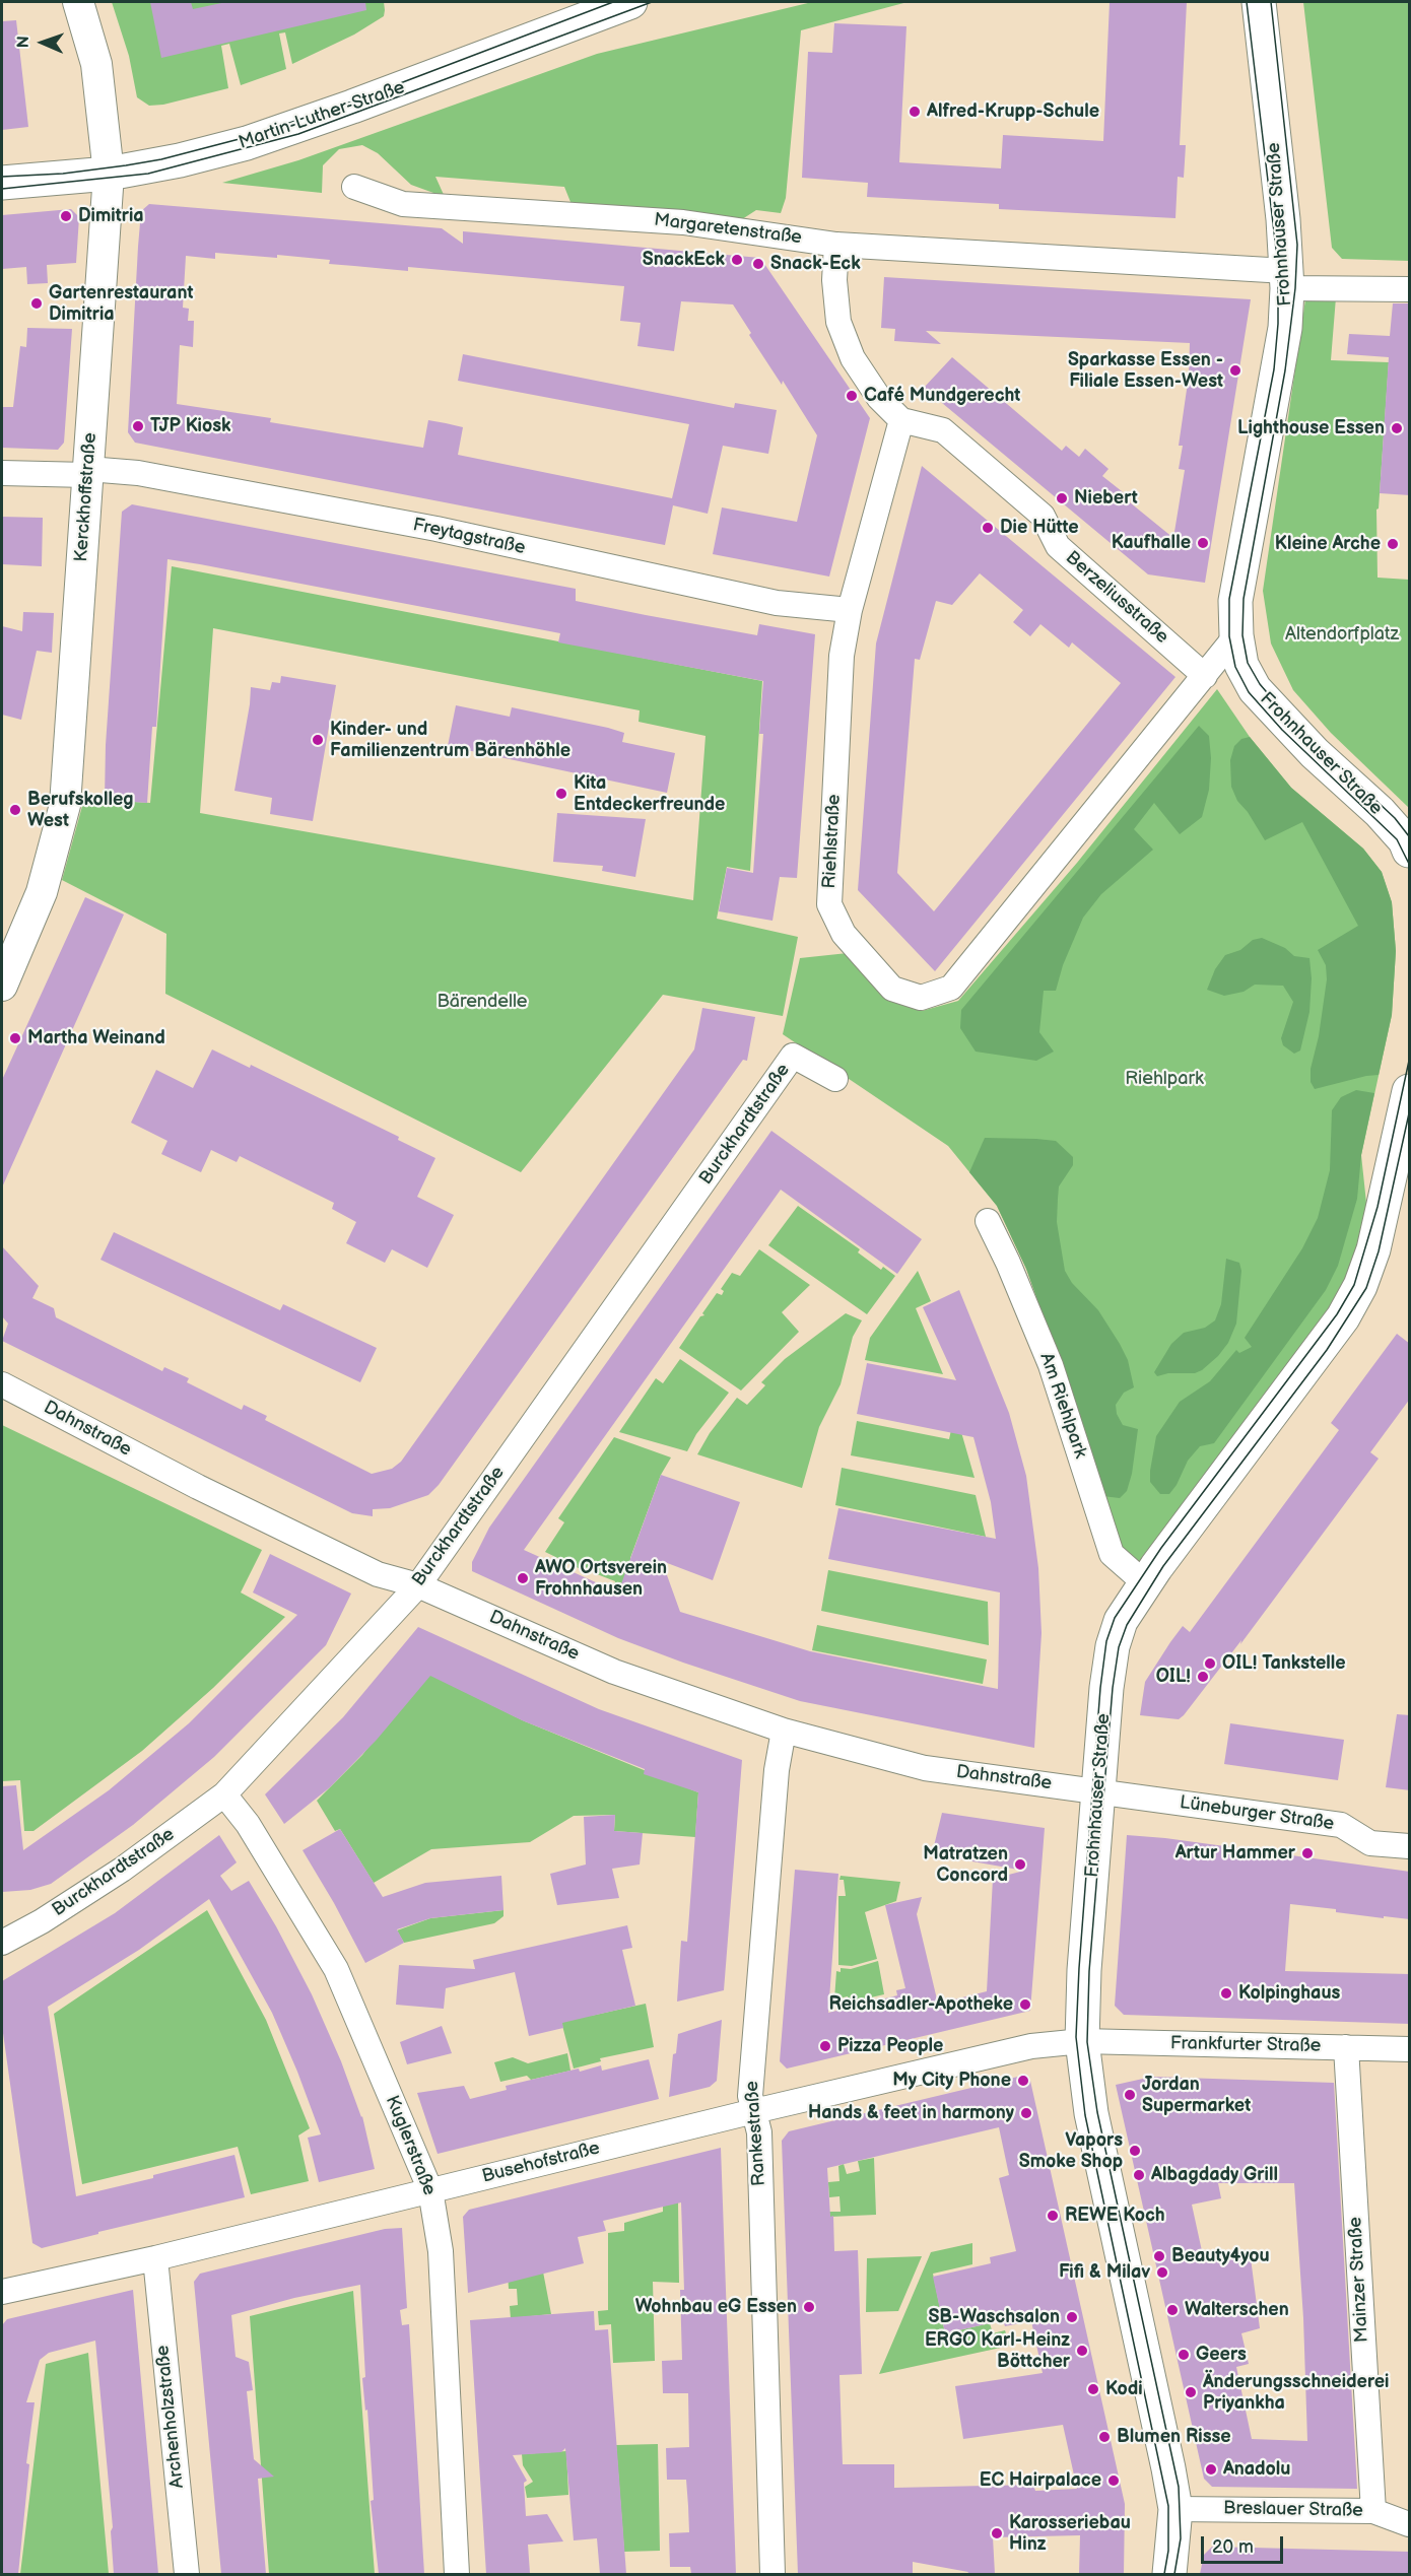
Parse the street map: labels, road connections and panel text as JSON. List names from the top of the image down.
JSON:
{
  "streets": {
    "main road": ["Martin-Luther-Straße", "Frohnhauser Straße"],
    "street": [
      "Margaretenstraße",
      "Kerckhoffstraße",
      "Freytagstraße",
      "Berzeliusstraße",
      "Riehlstraße",
      "Burckhardtstraße",
      "Am Riehlpark",
      "Dahnstraße",
      "Lüneburger Straße",
      "Frankfurter Straße",
      "Rankestraße",
      "Kuglerstraße",
      "Busehofstraße",
      "Mainzer Straße",
      "Archenholzstraße",
      "Breslauer Straße"
    ]
  },
  "crossings": [
    ["Martin-Luther-Straße", "Kerckhoffstraße"],
    ["Frohnhauser Straße", "Margaretenstraße"],
    ["Frohnhauser Straße", "Riehlstraße"],
    ["Frohnhauser Straße", "Am Riehlpark"],
    ["Frohnhauser Straße", "Dahnstraße"],
    ["Frohnhauser Straße", "Lüneburger Straße"],
    ["Frohnhauser Straße", "Frankfurter Straße"],
    ["Frohnhauser Straße", "Busehofstraße"],
    ["Frohnhauser Straße", "Breslauer Straße"],
    ["Kerckhoffstraße", "Freytagstraße"],
    ["Freytagstraße", "Riehlstraße"],
    ["Berzeliusstraße", "Riehlstraße"],
    ["Burckhardtstraße", "Dahnstraße"],
    ["Burckhardtstraße", "Kuglerstraße"],
    ["Dahnstraße", "Lüneburger Straße"],
    ["Dahnstraße", "Rankestraße"],
    ["Frankfurter Straße", "Busehofstraße"],
    ["Frankfurter Straße", "Mainzer Straße"],
    ["Rankestraße", "Busehofstraße"],
    ["Kuglerstraße", "Busehofstraße"],
    ["Busehofstraße", "Archenholzstraße"],
    ["Mainzer Straße", "Breslauer Straße"]
  ],
  "parks": ["Altendorfplatz", "Bärendelle", "Riehlpark"],
  "places": [
    "Alfred-Krupp-Schule",
    "Dimitria",
    "SnackEck",
    "Snack-Eck",
    "Gartenrestaurant Dimitria",
    "Sparkasse Essen - Filiale Essen-West",
    "Café Mundgerecht",
    "TJP Kiosk",
    "Lighthouse Essen",
    "Niebert",
    "Die Hütte",
    "Kaufhalle",
    "Kleine Arche",
    "Kinder- und Familienzentrum Bärenhöhle",
    "Kita Entdeckerfreunde",
    "Berufskolleg West",
    "Martha Weinand",
    "AWO Ortsverein Frohnhausen",
    "OIL! Tankstelle",
    "OIL!",
    "Artur Hammer",
    "Matratzen Concord",
    "Kolpinghaus",
    "Reichsadler-Apotheke",
    "Pizza People",
    "My City Phone",
    "Jordan Supermarket",
    "Hands & feet in harmony",
    "Vapors Smoke Shop",
    "Albagdady Grill",
    "REWE Koch",
    "Beauty4you",
    "Fifi & Milav",
    "Wohnbau eG Essen",
    "Walterschen",
    "SB-Waschsalon",
    "ERGO Karl-Heinz Böttcher",
    "Geers",
    "Kodi",
    "Änderungsschneiderei Priyankha",
    "Blumen Risse",
    "Anadolu",
    "EC Hairpalace",
    "Karosseriebau Hinz"
  ],
  "scale_bar": "20 m",
  "north": "left"
}
